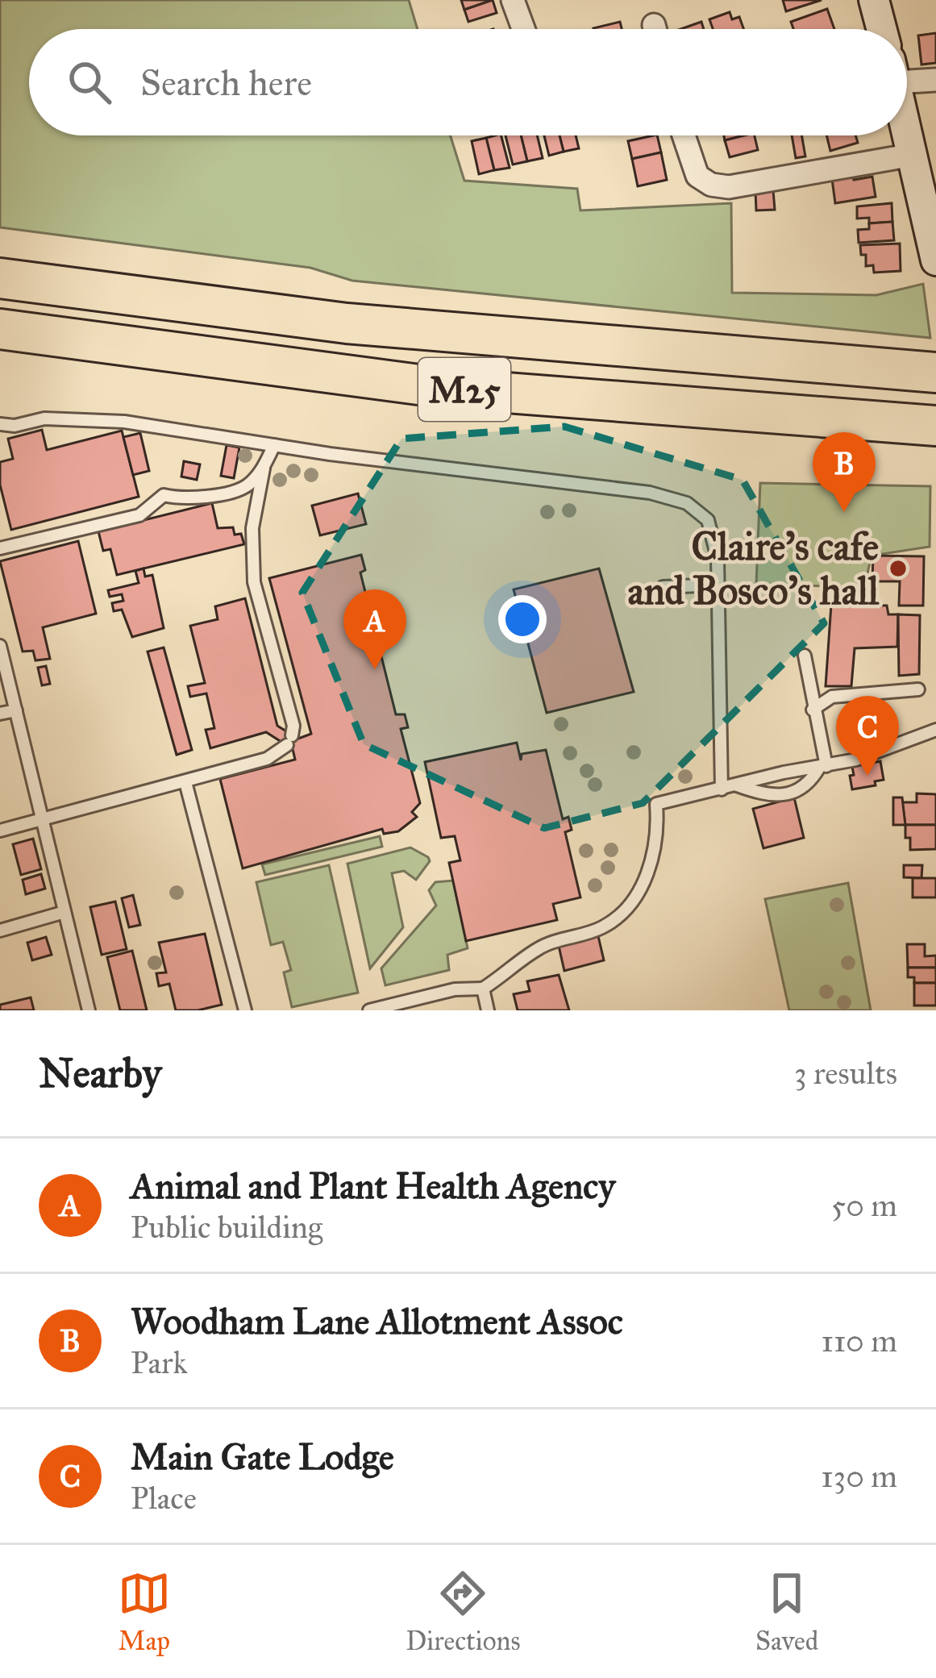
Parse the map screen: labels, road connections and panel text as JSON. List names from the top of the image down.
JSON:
{
  "streets": {
    "highway": ["M25"]
  },
  "places": ["Claire's cafe and Bosco's hall"],
  "page": {
    "search": "Search here",
    "pins": ["B", "A", "C"],
    "heading": ["Nearby", "3 results"],
    "list": [
      {
        "mark": "A",
        "name": "Animal and Plant Health Agency",
        "note": "Public building",
        "value": "50 m"
      },
      {
        "mark": "B",
        "name": "Woodham Lane Allotment Assoc",
        "note": "Park",
        "value": "110 m"
      },
      {
        "mark": "C",
        "name": "Main Gate Lodge",
        "note": "Place",
        "value": "130 m"
      }
    ],
    "nav": ["Map", "Directions", "Saved"]
  }
}
